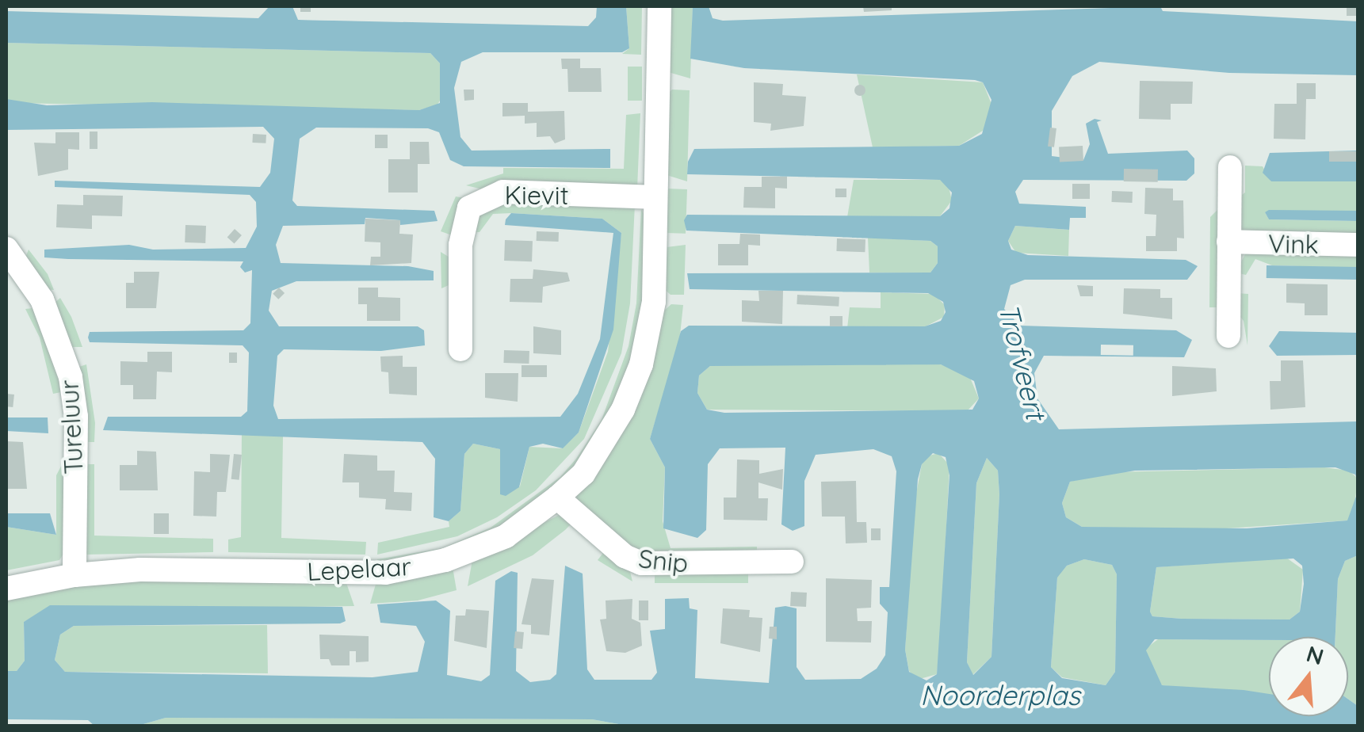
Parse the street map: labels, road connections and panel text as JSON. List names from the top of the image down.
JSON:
{
  "streets": {
    "street": [
      "Kievit",
      "Vink",
      "Tureluur",
      "Snip",
      "Lepelaar"
    ]
  },
  "crossings": [
    ["Kievit", "Lepelaar"],
    ["Tureluur", "Lepelaar"],
    ["Snip", "Lepelaar"]
  ],
  "water": ["Trofveert", "Noorderplas"],
  "north": "top"
}
